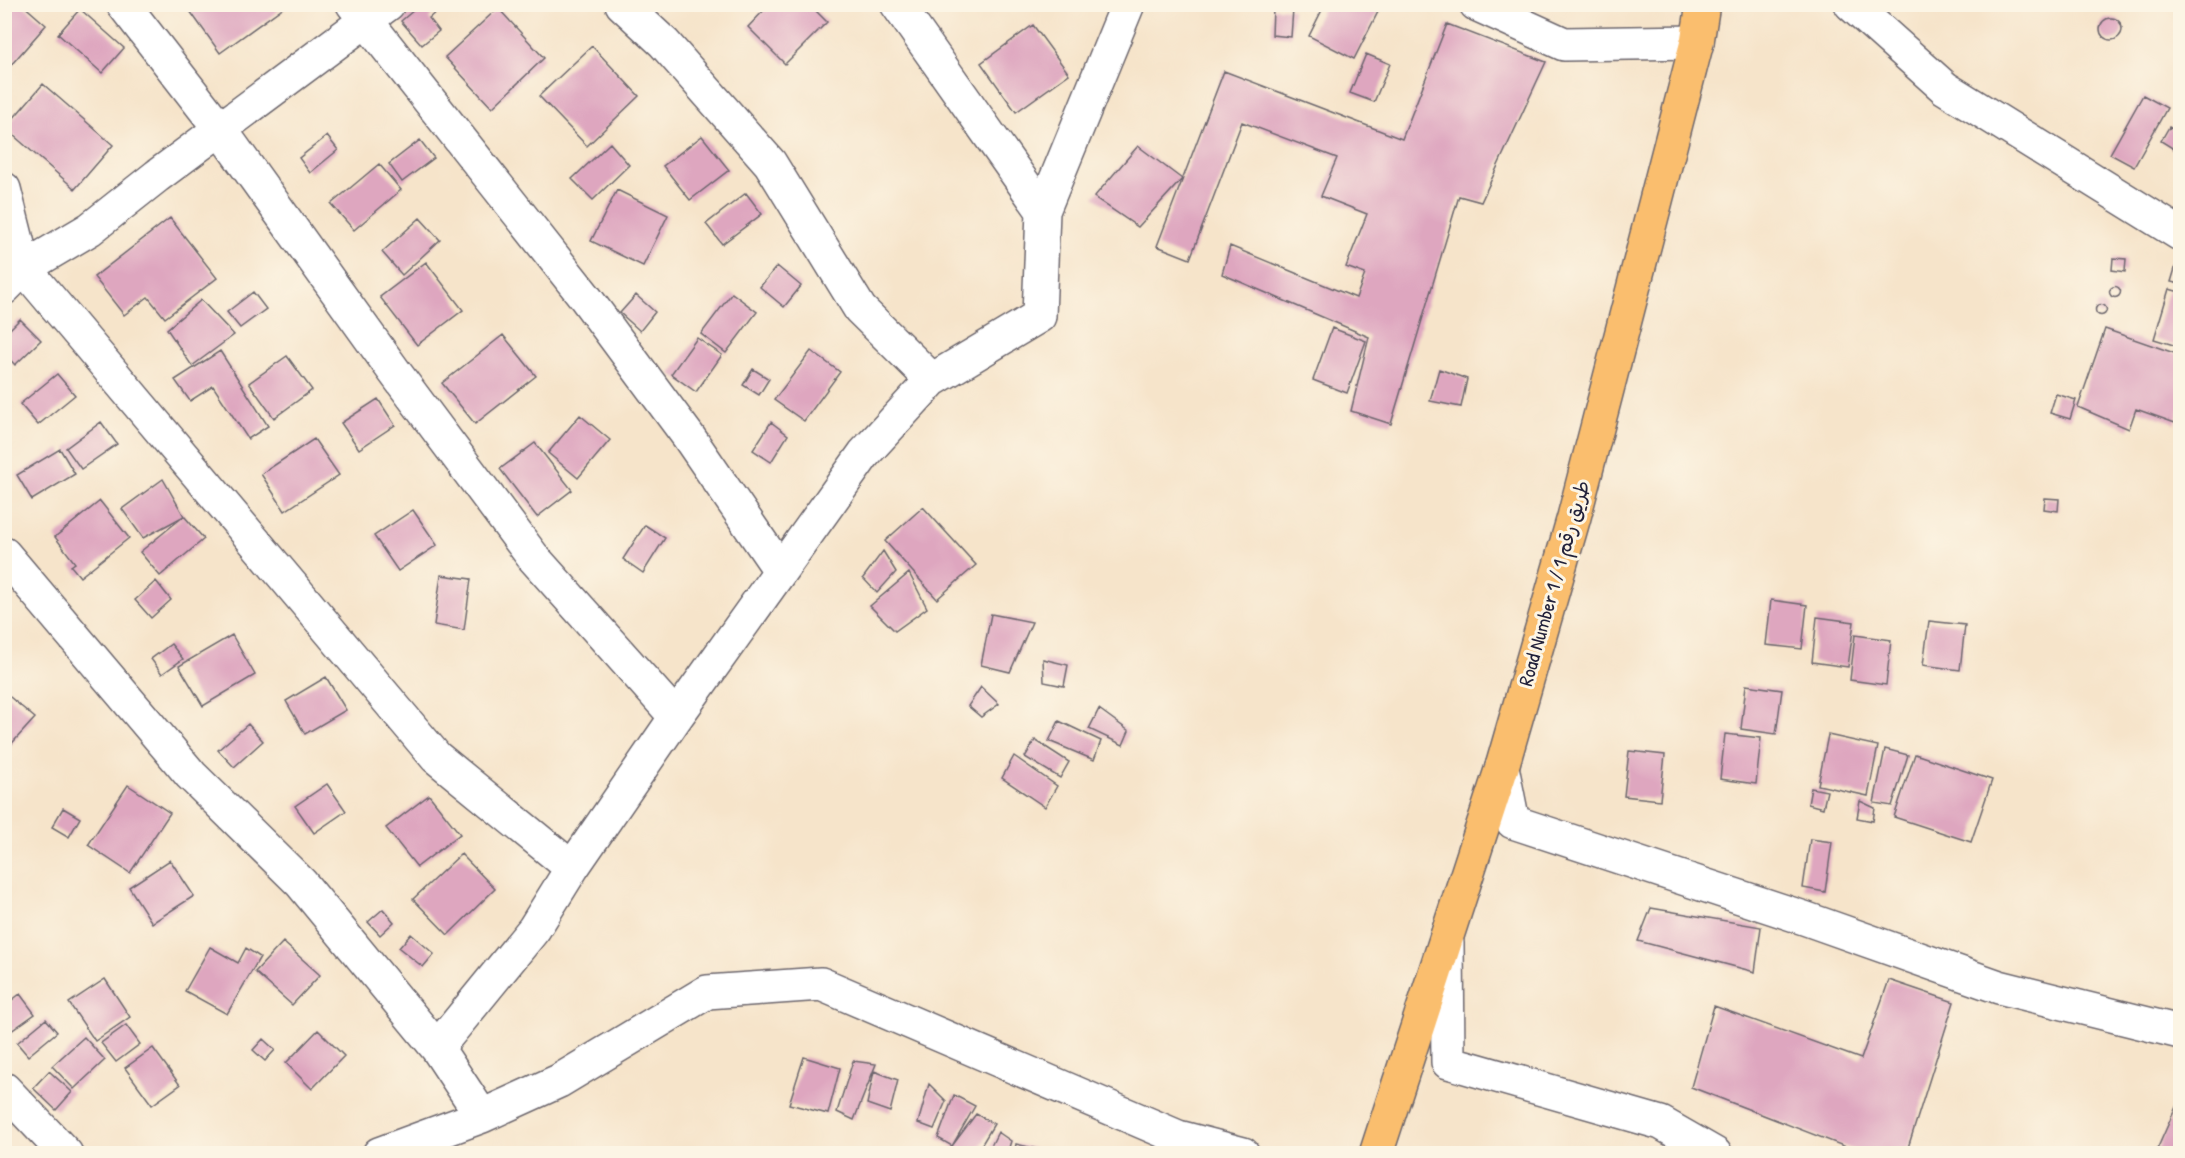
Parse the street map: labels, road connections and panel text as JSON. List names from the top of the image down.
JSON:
{
  "streets": {
    "highway": ["Road Number 1 / طريق رقم 1"]
  }
}
